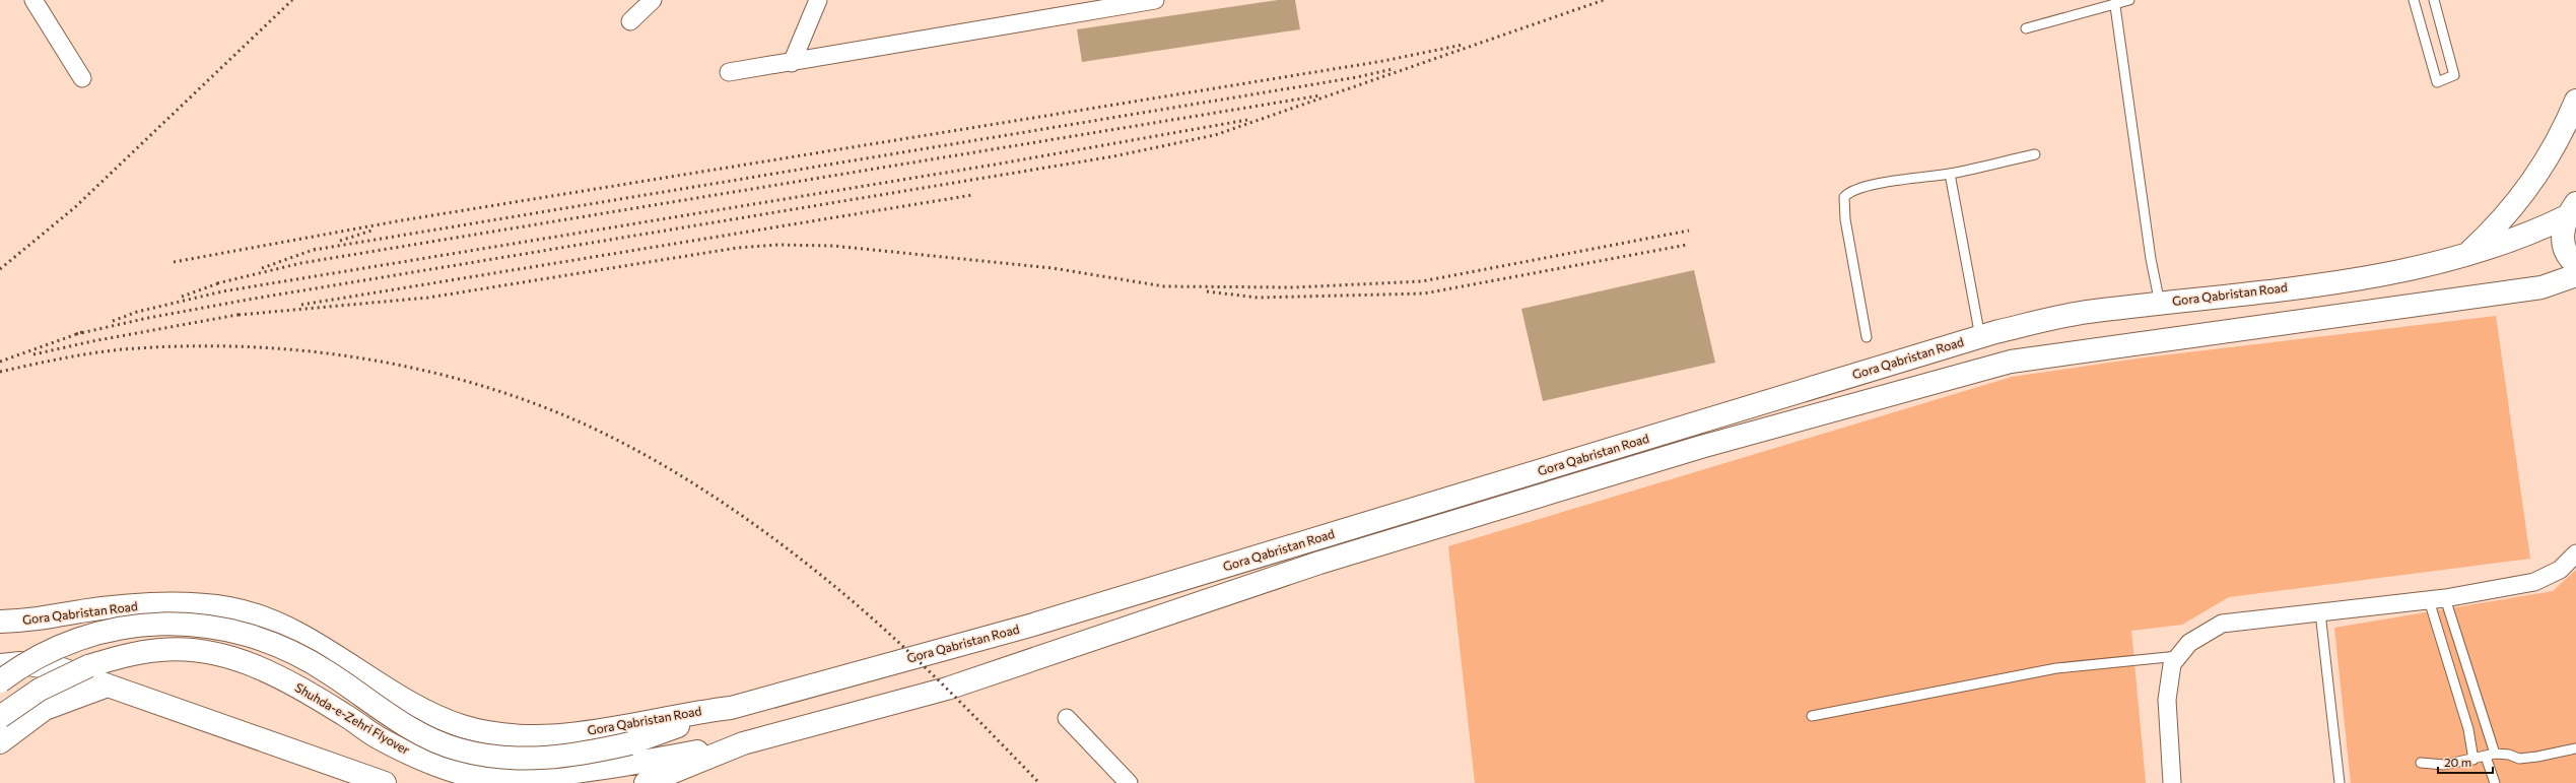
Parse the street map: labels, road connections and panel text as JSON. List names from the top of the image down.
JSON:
{
  "streets": {
    "main road": ["Gora Qabristan Road", "Shuhda-e-Zehri Flyover"]
  },
  "crossings": [
    ["Gora Qabristan Road", "Shuhda-e-Zehri Flyover"]
  ],
  "scale_bar": "20 m"
}
